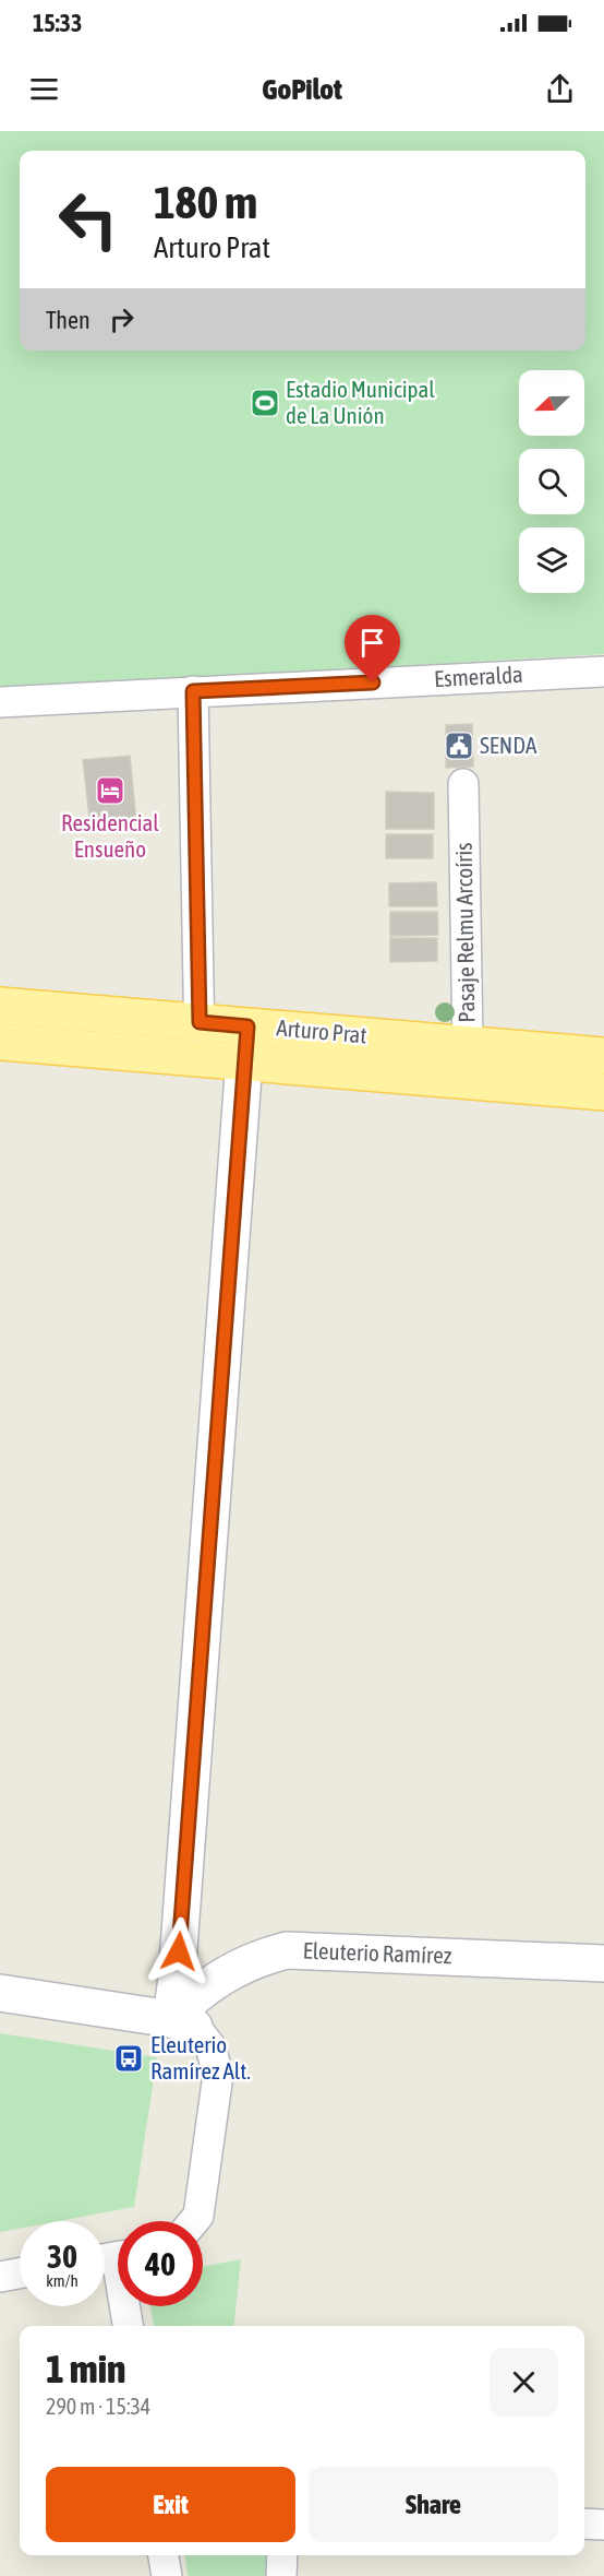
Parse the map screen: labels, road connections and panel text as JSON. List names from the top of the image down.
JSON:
{
  "streets": {
    "main road": ["Arturo Prat"],
    "street": ["Esmeralda", "Pasaje Relmu Arcoíris", "Eleuterio Ramírez"]
  },
  "crossings": [
    ["Pasaje Relmu Arcoíris", "Arturo Prat"]
  ],
  "places": {
    "sports": ["Estadio Municipal de La Unión"],
    "public building": ["SENDA"],
    "hotel": ["Residencial Ensueño"],
    "bus stop": ["Eleuterio Ramírez Alt."]
  },
  "north": "left",
  "page": {
    "status": "15:33",
    "header": "GoPilot",
    "turn": ["180 m", "Arturo Prat"],
    "then": "Then",
    "speed": "30 km/h",
    "limit": "40",
    "heading": ["1 min", "290 m · 15:34"],
    "buttons": ["Exit", "Share"]
  }
}
